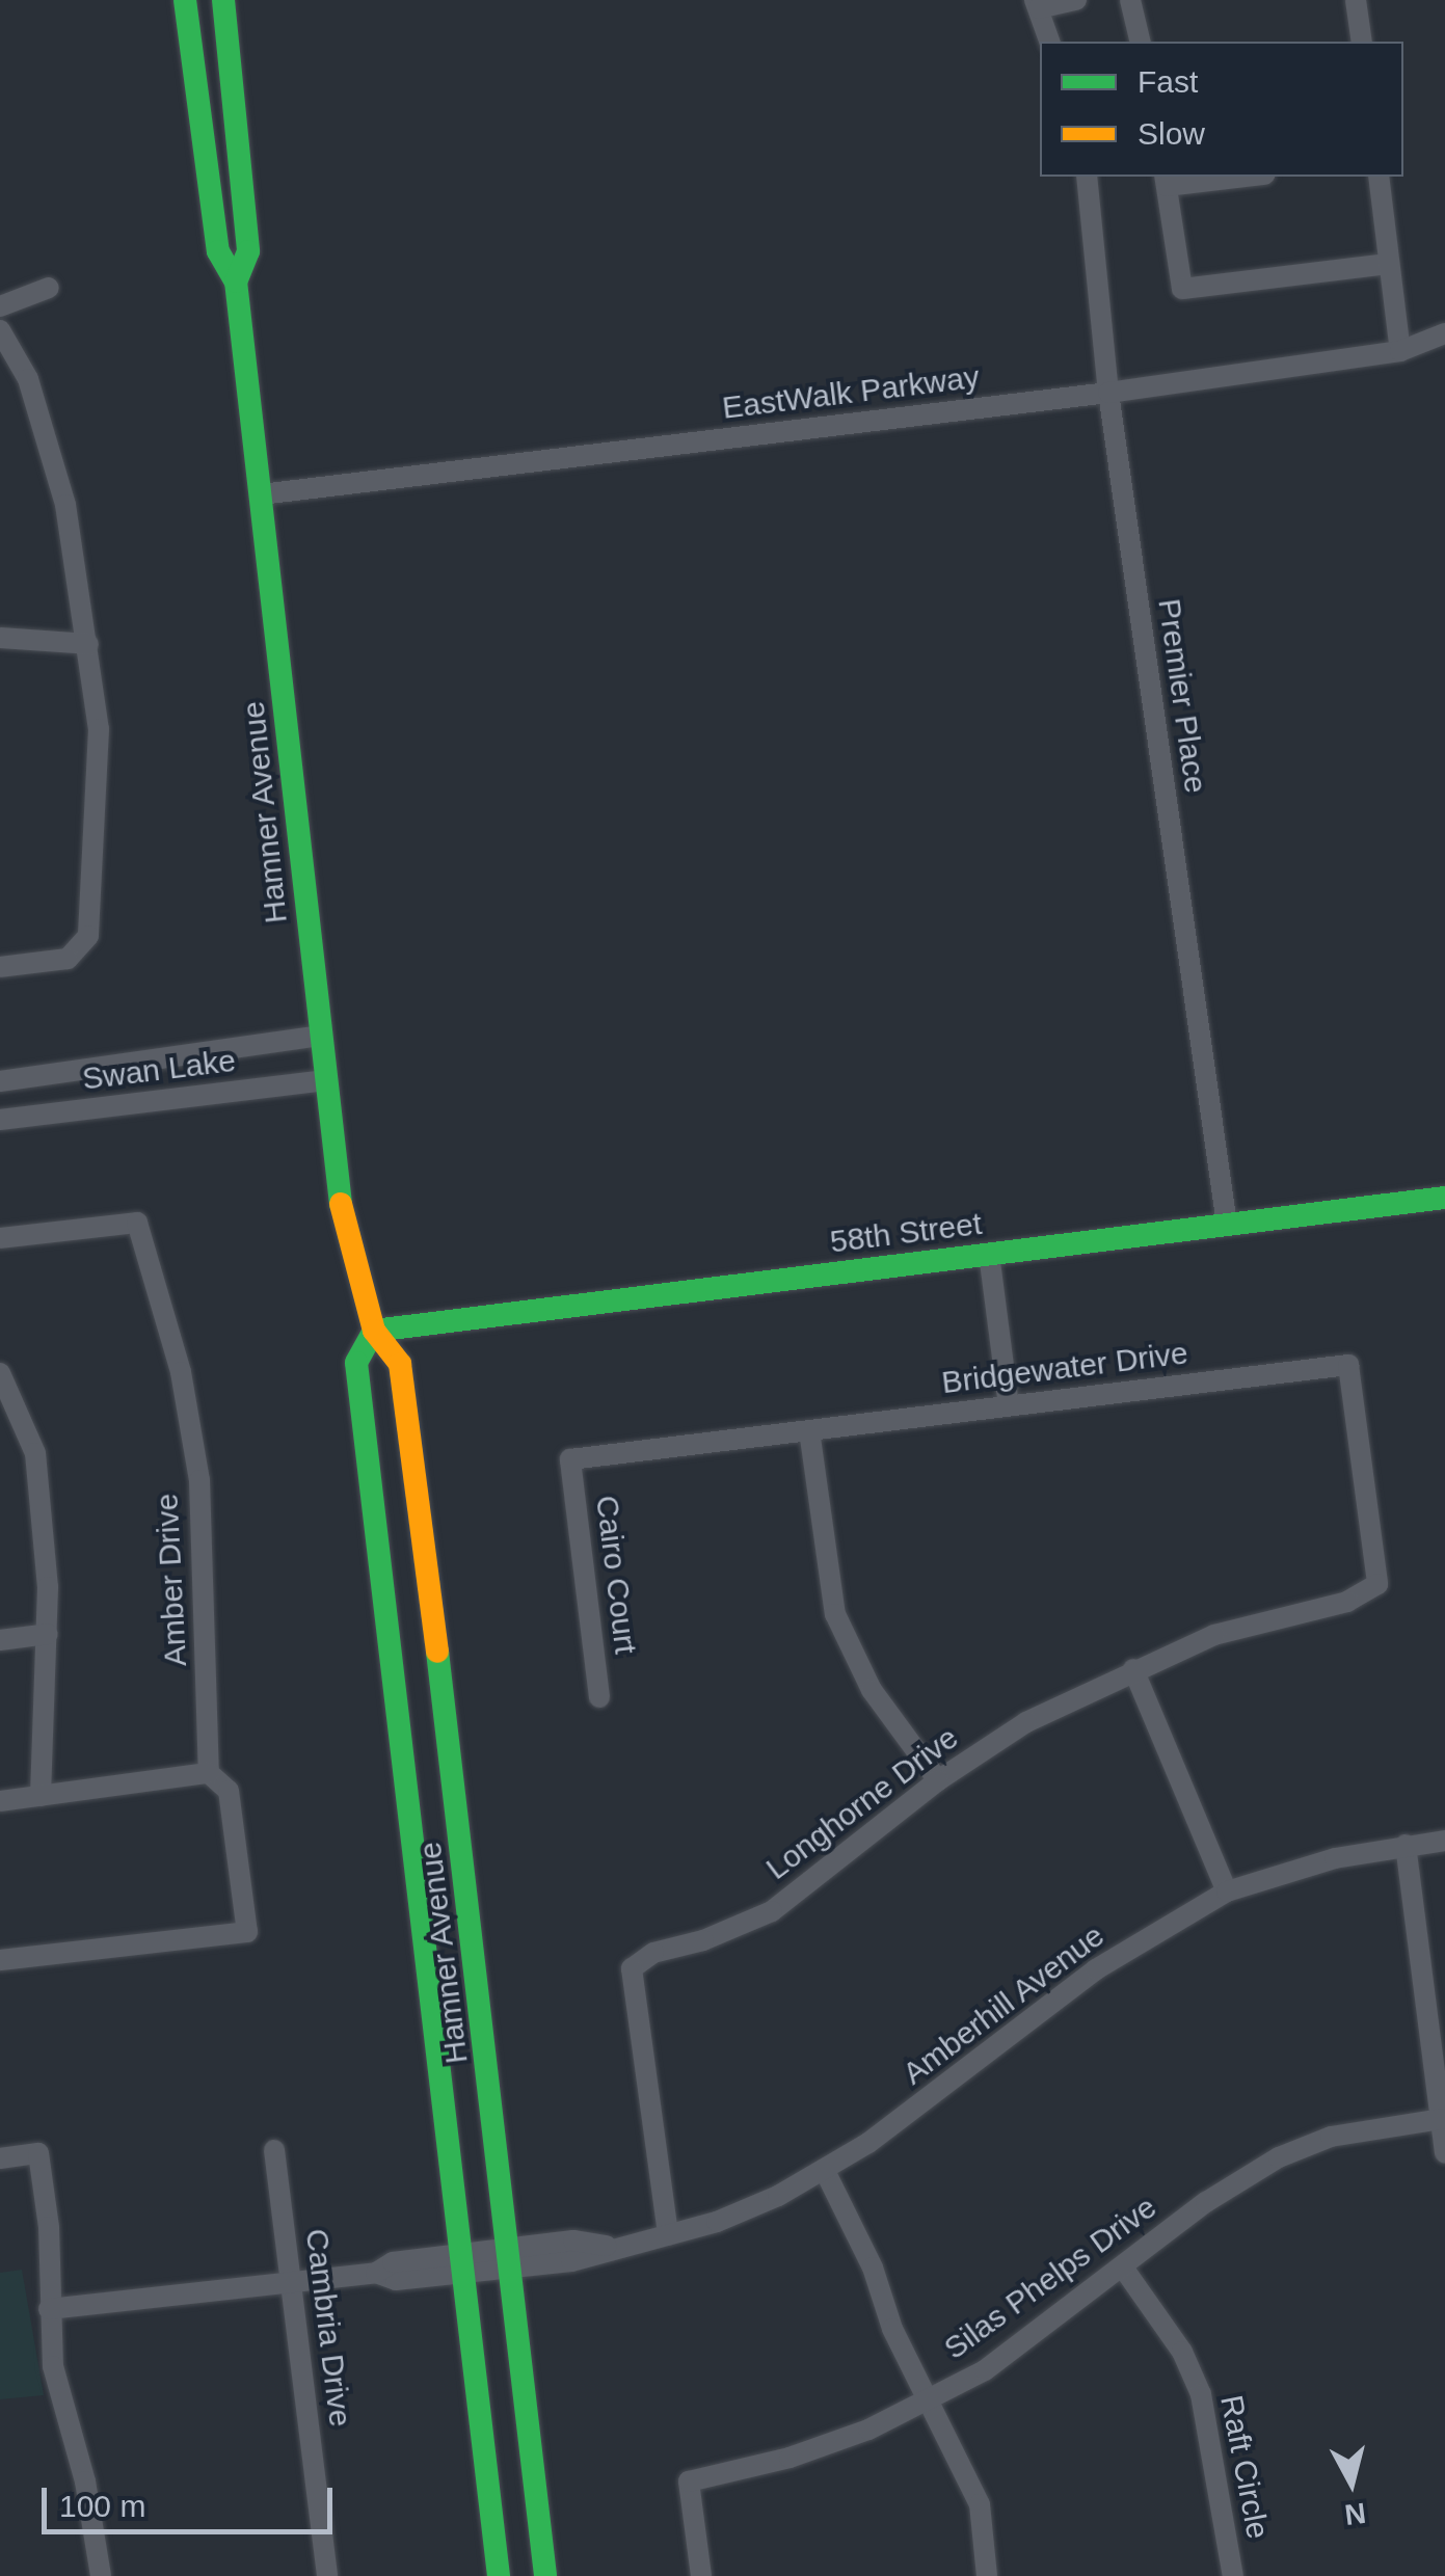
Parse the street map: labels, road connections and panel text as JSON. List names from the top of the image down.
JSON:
{
  "streets": {
    "main road": ["Hamner Avenue", "58th Street"],
    "street": [
      "EastWalk Parkway",
      "Premier Place",
      "Swan Lake",
      "Bridgewater Drive",
      "Cairo Court",
      "Amber Drive",
      "Longhorne Drive",
      "Amberhill Avenue",
      "Silas Phelps Drive",
      "Cambria Drive",
      "Raft Circle"
    ]
  },
  "crossings": [
    ["EastWalk Parkway", "Premier Place"],
    ["EastWalk Parkway", "Hamner Avenue"],
    ["Premier Place", "58th Street"],
    ["Hamner Avenue", "Swan Lake"],
    ["Hamner Avenue", "58th Street"],
    ["Hamner Avenue", "Amberhill Avenue"],
    ["Bridgewater Drive", "Cairo Court"],
    ["Bridgewater Drive", "Longhorne Drive"],
    ["Longhorne Drive", "Amberhill Avenue"],
    ["Amberhill Avenue", "Cambria Drive"],
    ["Silas Phelps Drive", "Raft Circle"]
  ],
  "legend": ["Fast", "Slow"],
  "scale_bar": "100 m",
  "north": "bottom"
}
